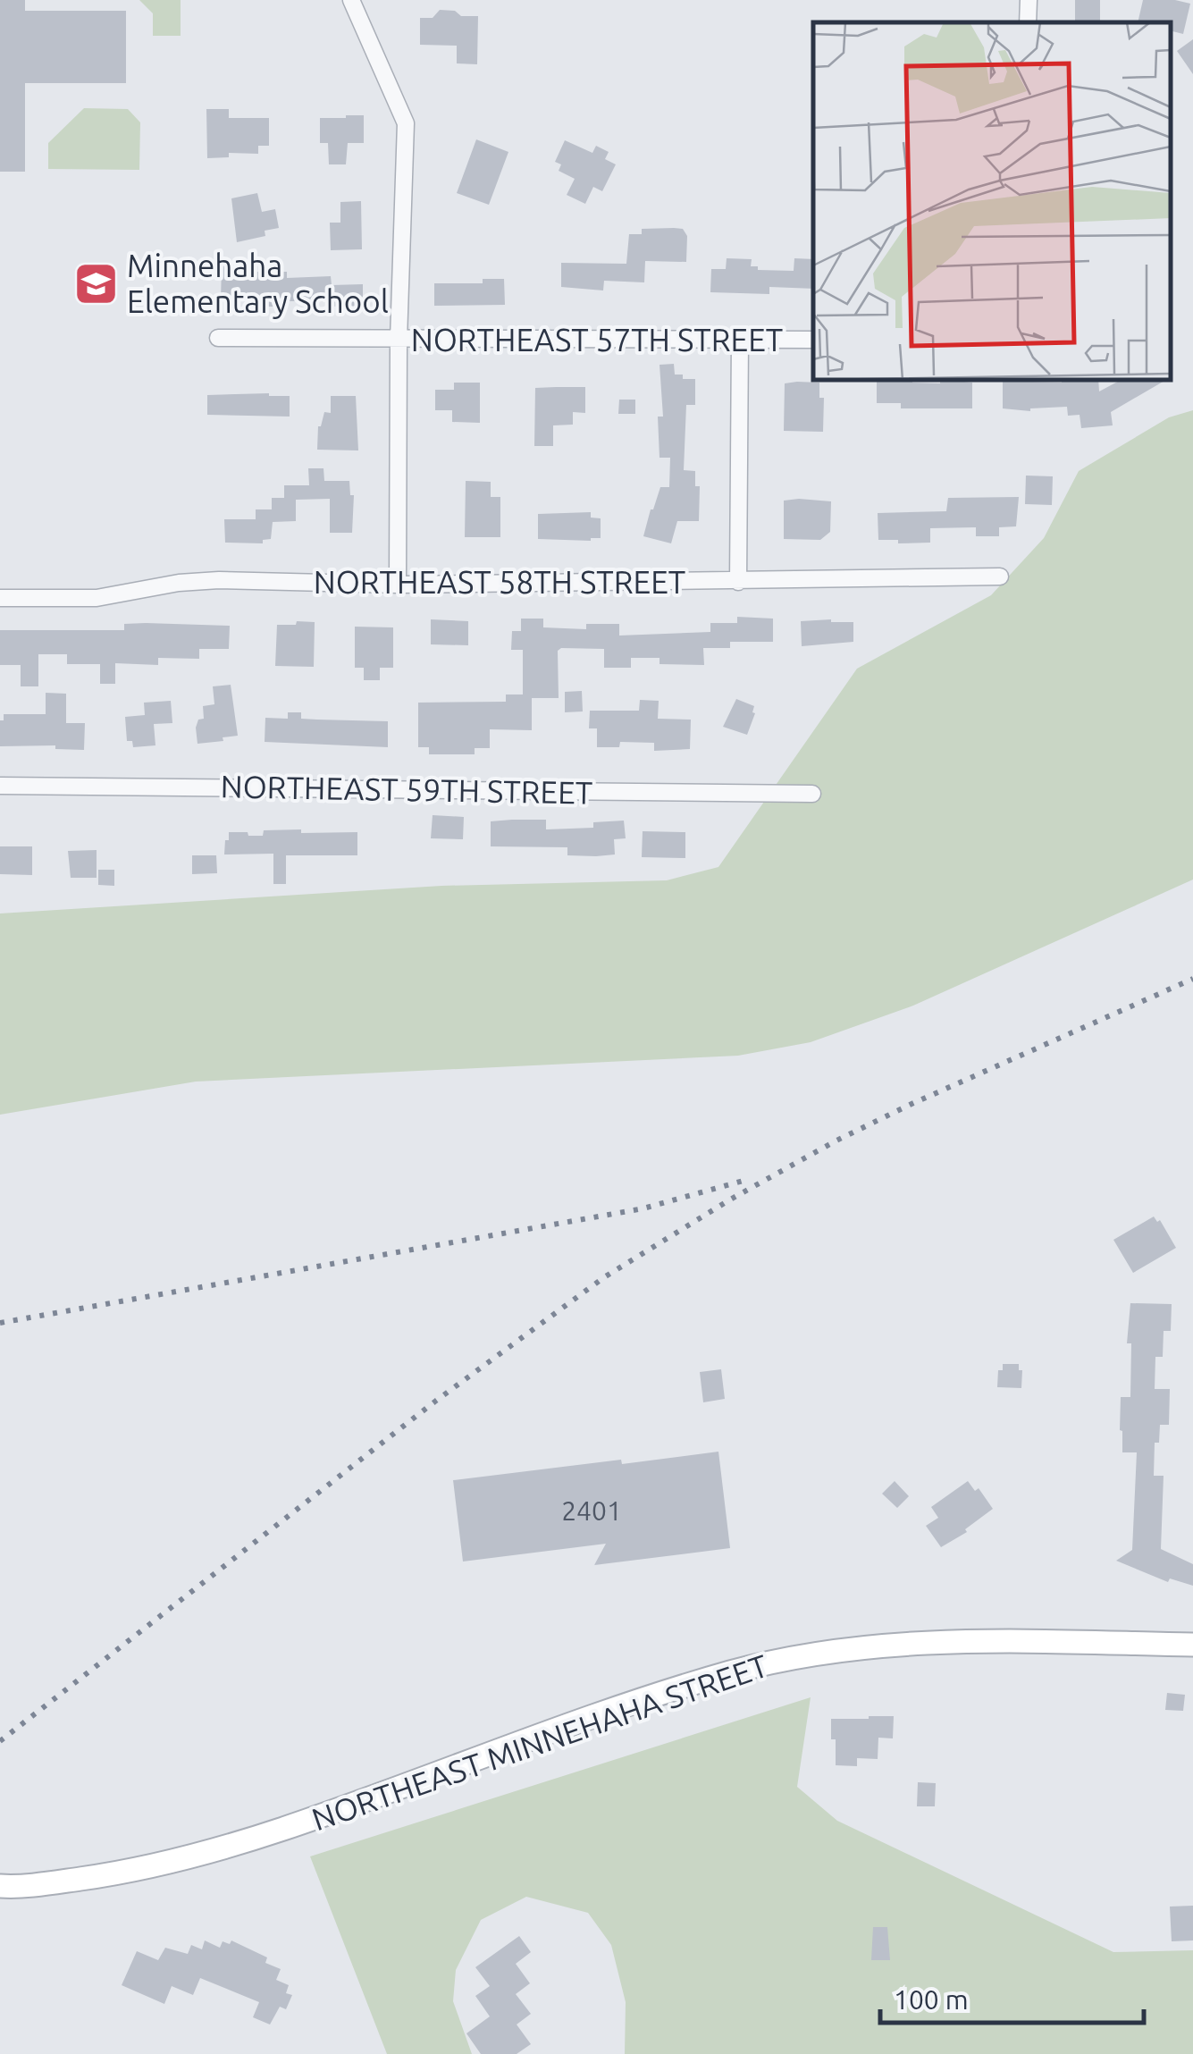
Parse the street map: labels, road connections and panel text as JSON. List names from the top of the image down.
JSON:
{
  "streets": {
    "main road": ["NORTHEAST MINNEHAHA STREET"],
    "street": ["NORTHEAST 57TH STREET", "NORTHEAST 58TH STREET", "NORTHEAST 59TH STREET"]
  },
  "places": {
    "school or university": ["Minnehaha Elementary School"]
  },
  "house_numbers": ["2401"],
  "scale_bar": "100 m"
}
